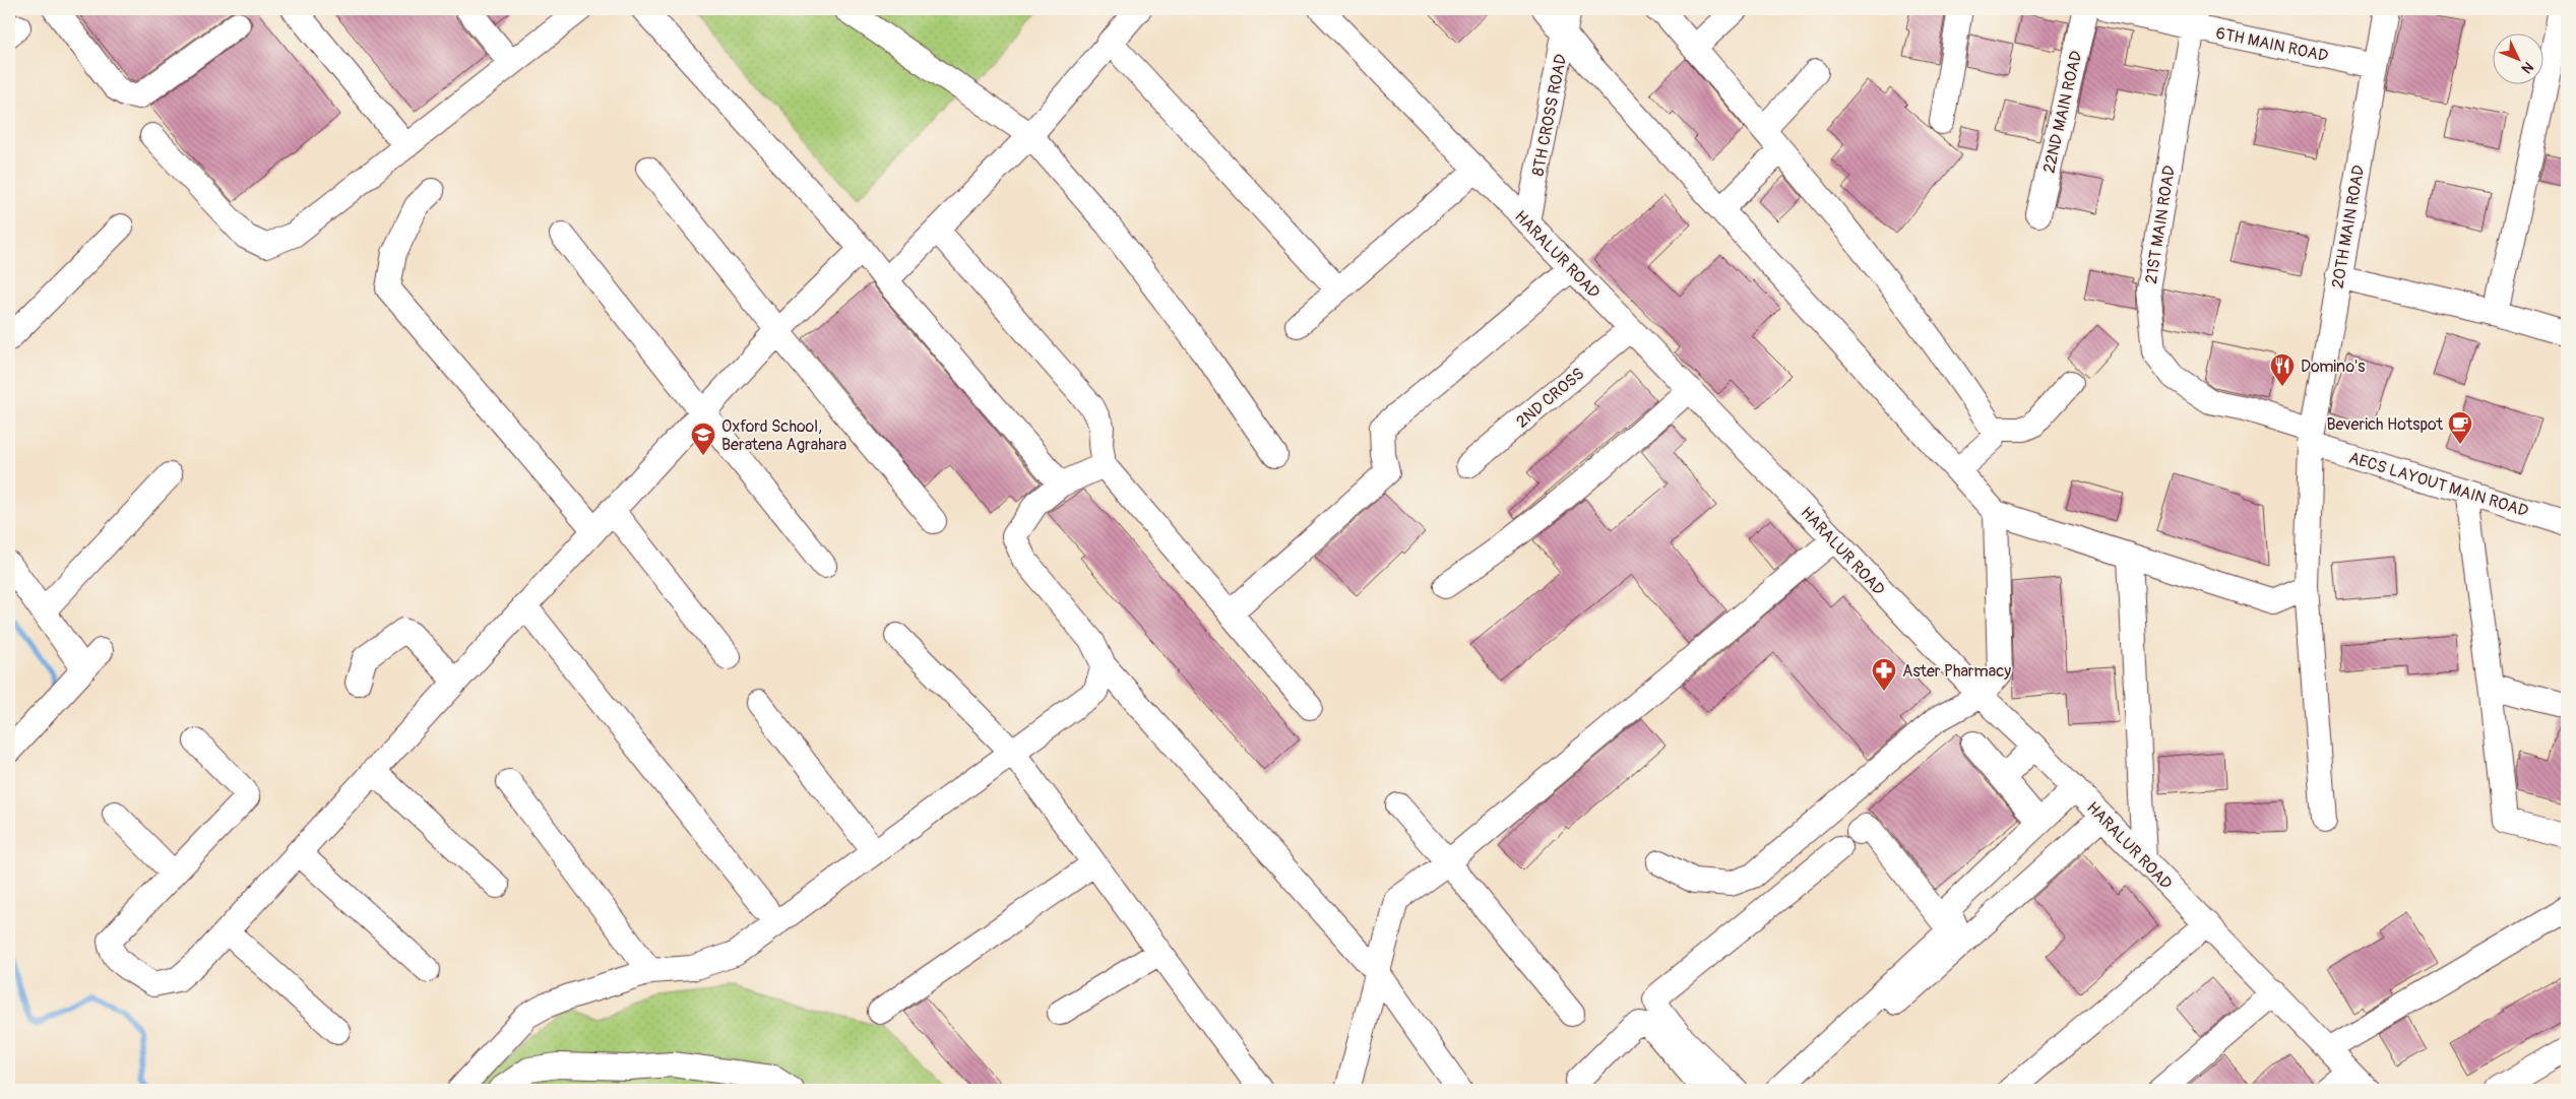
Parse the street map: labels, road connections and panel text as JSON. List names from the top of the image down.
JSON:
{
  "streets": {
    "street": [
      "6TH MAIN ROAD",
      "22ND MAIN ROAD",
      "8TH CROSS ROAD",
      "21ST MAIN ROAD",
      "20TH MAIN ROAD",
      "HARALUR ROAD",
      "2ND CROSS",
      "AECS LAYOUT MAIN ROAD"
    ]
  },
  "crossings": [
    ["6TH MAIN ROAD", "21ST MAIN ROAD"],
    ["6TH MAIN ROAD", "20TH MAIN ROAD"],
    ["8TH CROSS ROAD", "HARALUR ROAD"],
    ["21ST MAIN ROAD", "20TH MAIN ROAD"],
    ["21ST MAIN ROAD", "AECS LAYOUT MAIN ROAD"],
    ["20TH MAIN ROAD", "AECS LAYOUT MAIN ROAD"],
    ["HARALUR ROAD", "2ND CROSS"]
  ],
  "places": {
    "restaurant": ["Domino's"],
    "cafe": ["Beverich Hotspot"],
    "school or university": ["Oxford School, Beratena Agrahara"],
    "pharmacy": ["Aster Pharmacy"]
  },
  "north": "bottom right"
}
